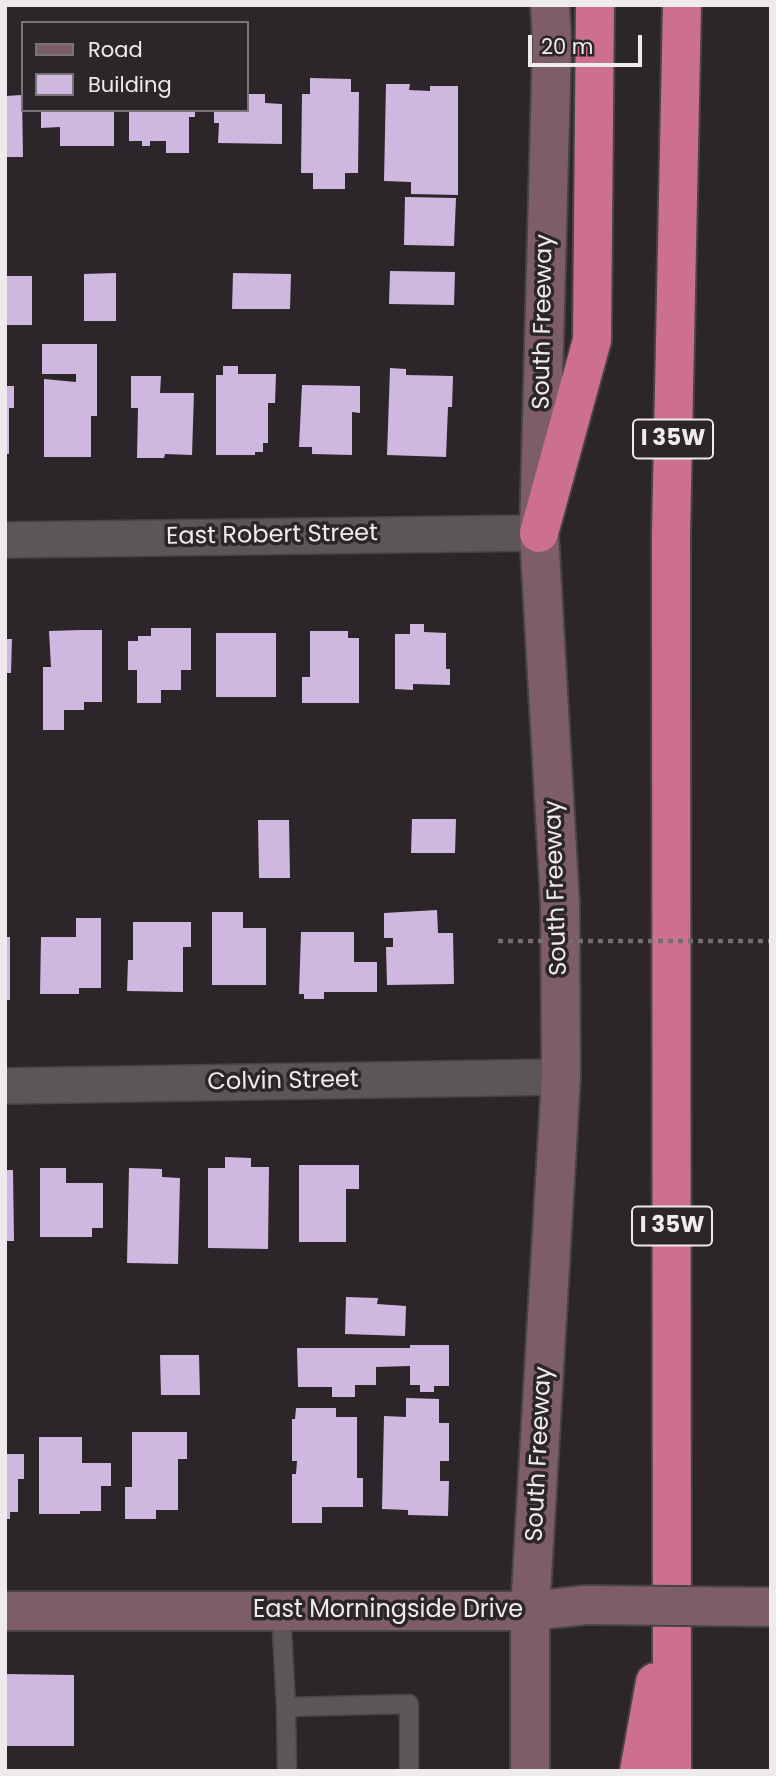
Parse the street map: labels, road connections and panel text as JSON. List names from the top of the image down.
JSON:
{
  "streets": {
    "highway": ["I 35W"],
    "main road": ["South Freeway", "East Morningside Drive"],
    "street": ["East Robert Street", "Colvin Street"]
  },
  "crossings": [
    ["South Freeway", "East Robert Street"],
    ["South Freeway", "Colvin Street"],
    ["South Freeway", "East Morningside Drive"]
  ],
  "legend": ["Road", "Building"],
  "scale_bar": "20 m"
}
